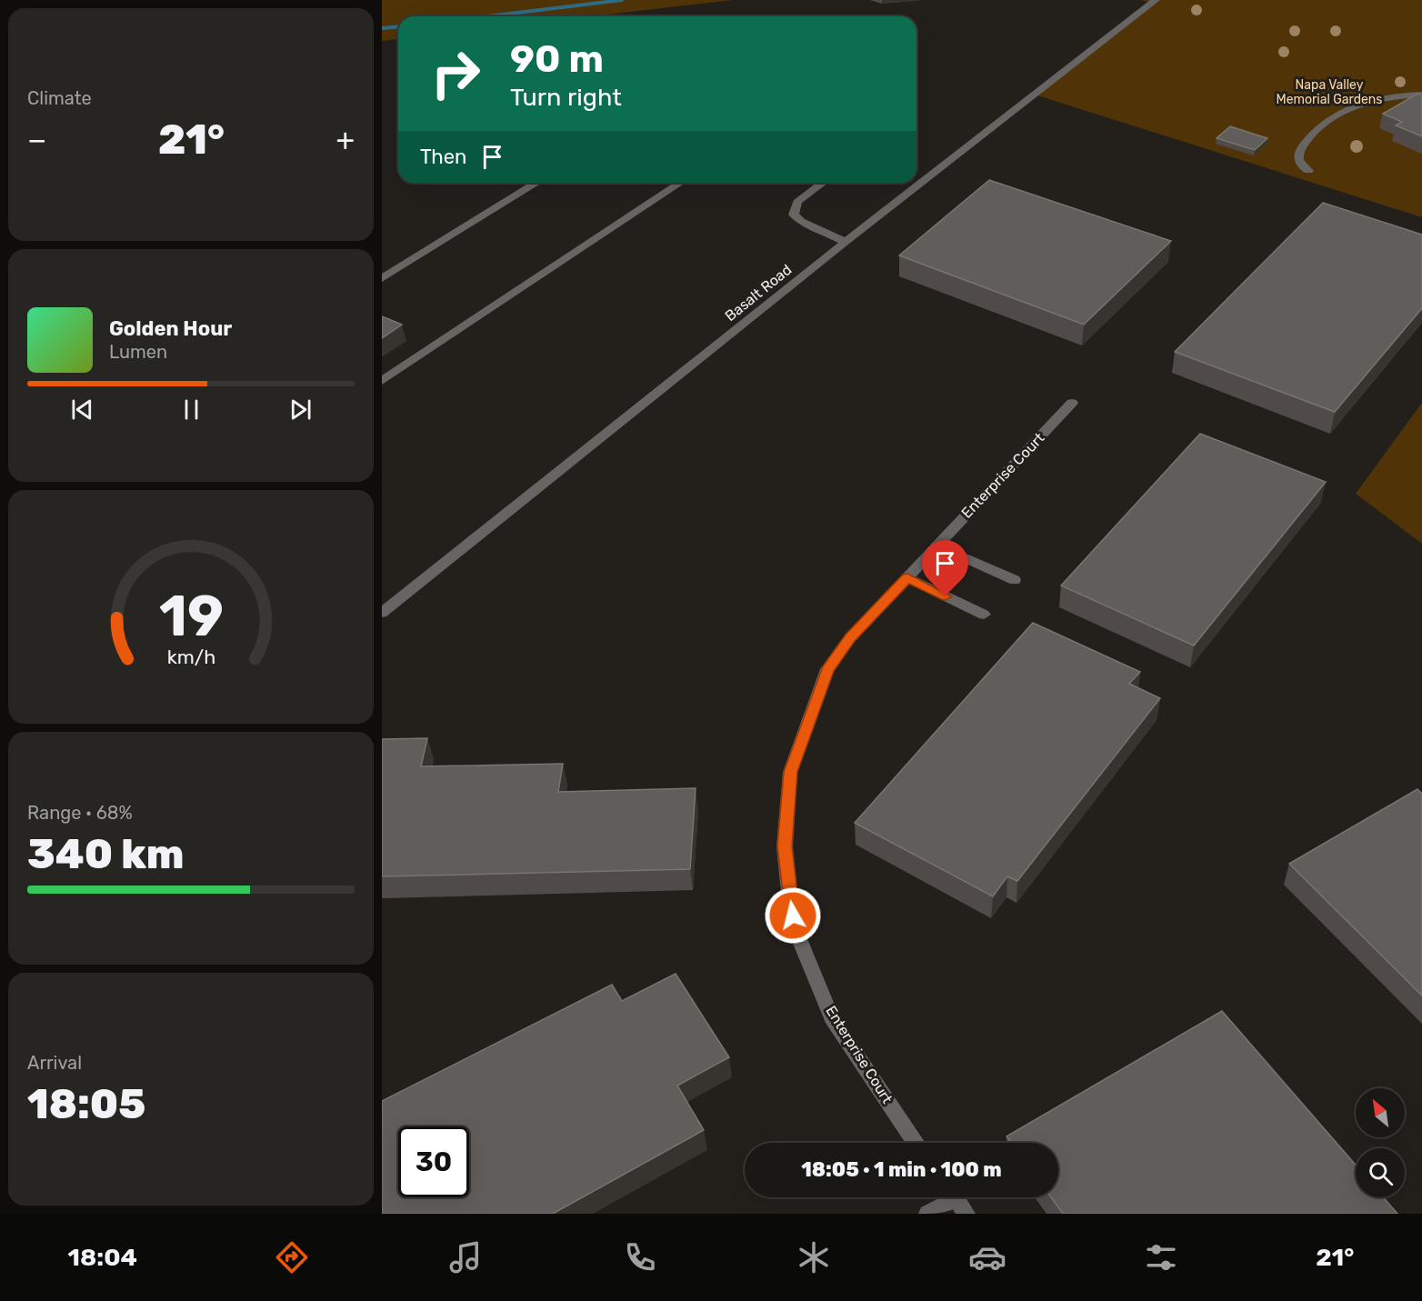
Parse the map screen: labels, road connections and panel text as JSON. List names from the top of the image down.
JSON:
{
  "streets": {
    "street": ["Basalt Road", "Enterprise Court"]
  },
  "parks": ["Napa Valley Memorial Gardens"],
  "north": "top left",
  "page": {
    "tile": [
      "Climate",
      ["Range · 68%", "340 km"],
      ["Arrival", "18:05"]
    ],
    "turn": ["90 m", "Turn right"],
    "heat": ["−", "21°", "+"],
    "then": "Then",
    "song": ["Golden Hour", "Lumen"],
    "limit": "30",
    "trip": "18:05 · 1 min · 100 m",
    "tabs": ["18:04", "21°"],
    "gauge": ["19", "km/h"]
  }
}
